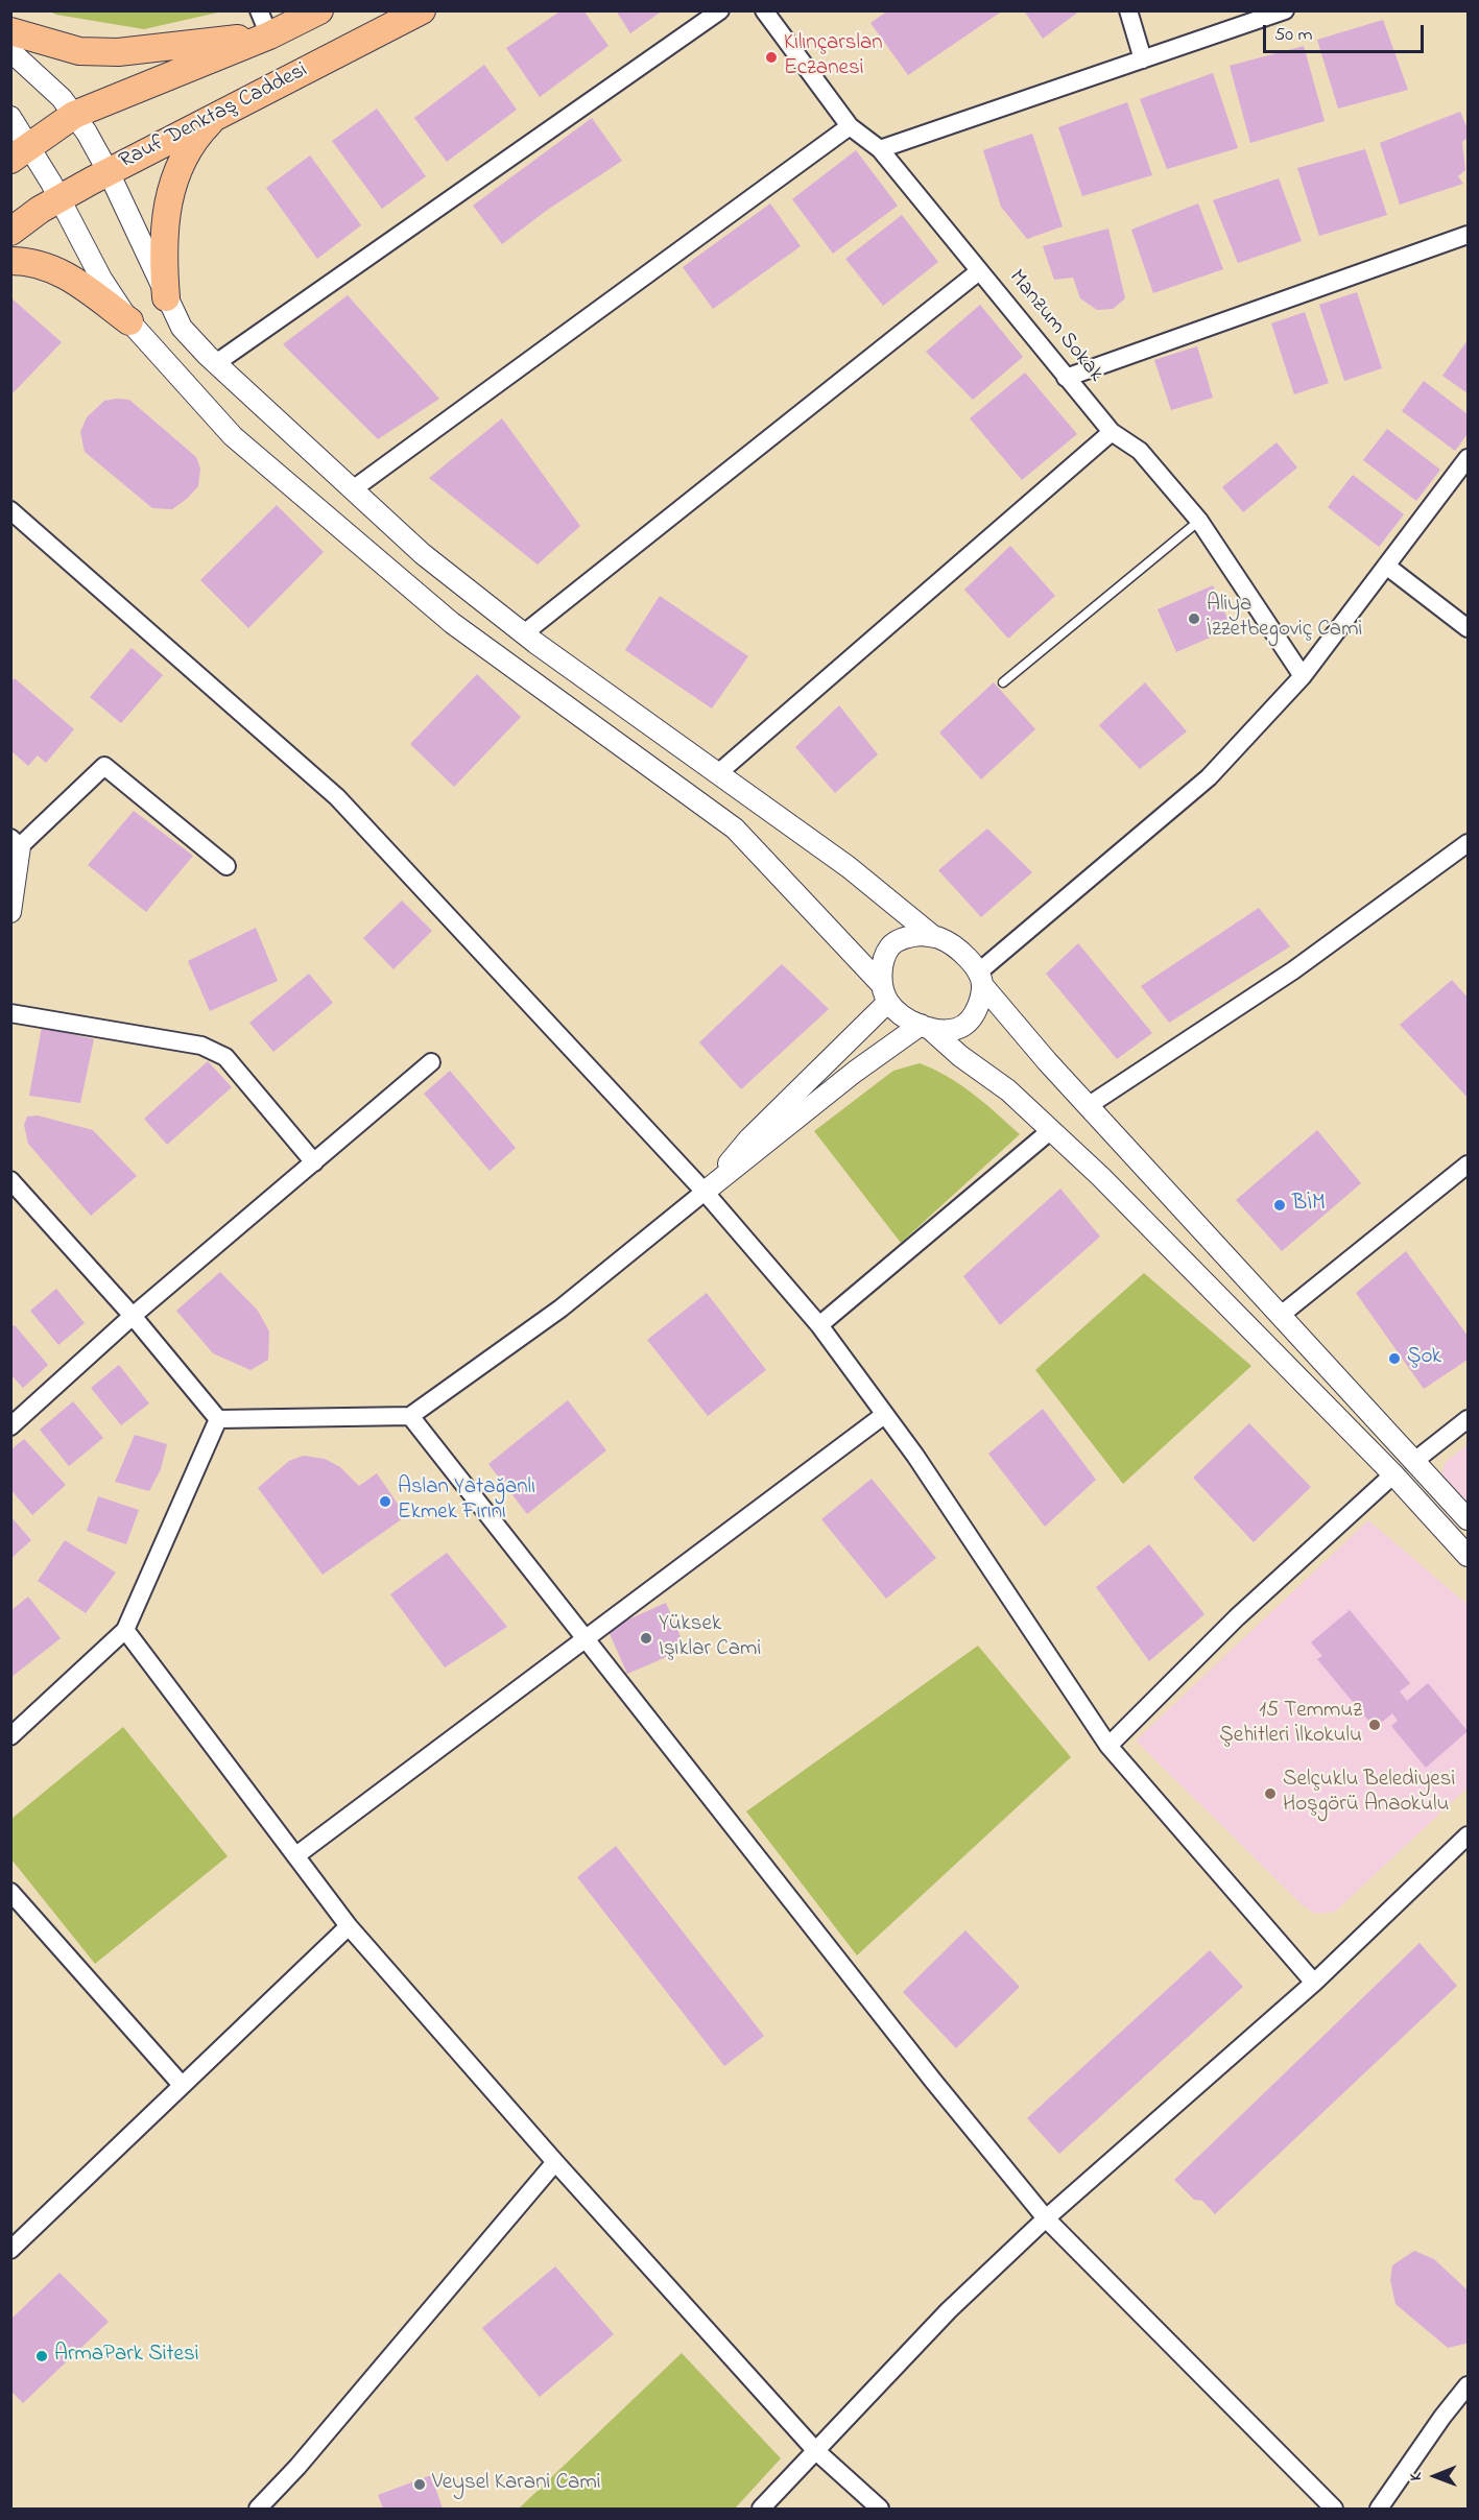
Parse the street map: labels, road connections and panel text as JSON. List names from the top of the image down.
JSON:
{
  "streets": {
    "main road": ["Rauf Denktaş Caddesi"],
    "street": ["Manzum Sokak"]
  },
  "places": [
    "Kılınçarslan Eczanesi",
    "Aliya İzzetbegoviç Cami",
    "BİM",
    "Şok",
    "Aslan Yatağanlı Ekmek Fırını",
    "Yüksek Işıklar Cami",
    "15 Temmuz Şehitleri İlkokulu",
    "Selçuklu Belediyesi Hoşgörü Anaokulu",
    "ArmaPark Sitesi",
    "Veysel Karani Cami"
  ],
  "scale_bar": "50 m",
  "north": "left"
}
